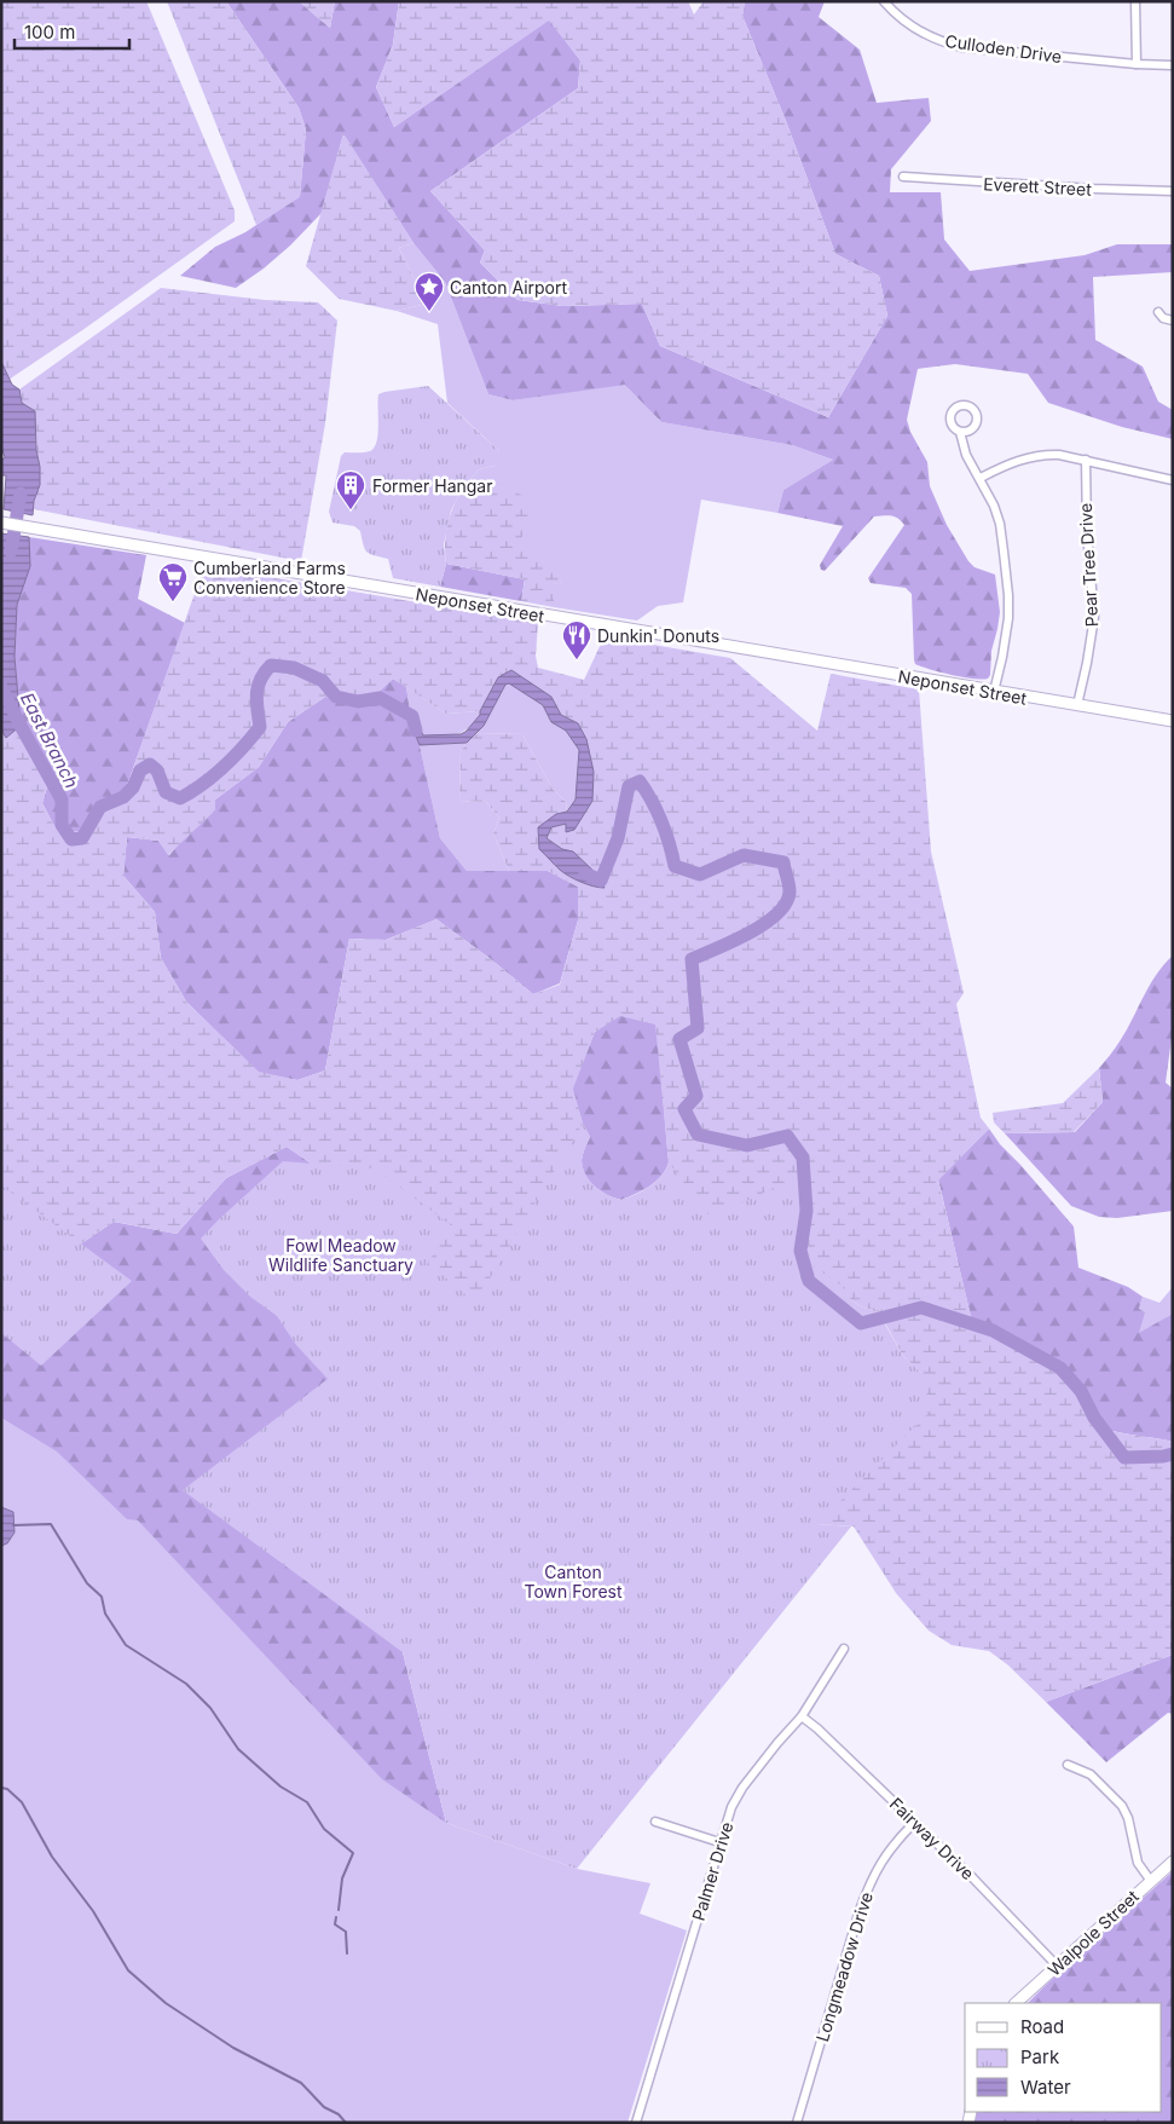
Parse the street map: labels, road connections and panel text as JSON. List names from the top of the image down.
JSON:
{
  "streets": {
    "main road": ["Neponset Street", "Walpole Street"],
    "street": [
      "Culloden Drive",
      "Everett Street",
      "Pear Tree Drive",
      "Fairway Drive",
      "Palmer Drive",
      "Longmeadow Drive"
    ]
  },
  "crossings": [
    ["Pear Tree Drive", "Neponset Street"],
    ["Fairway Drive", "Palmer Drive"],
    ["Fairway Drive", "Walpole Street"],
    ["Fairway Drive", "Longmeadow Drive"]
  ],
  "water": ["East Branch"],
  "parks": ["Fowl Meadow Wildlife Sanctuary", "Canton Town Forest"],
  "places": {
    "place": ["Canton Airport"],
    "building": ["Former Hangar"],
    "supermarket": ["Cumberland Farms Convenience Store"],
    "restaurant": ["Dunkin' Donuts"]
  },
  "legend": ["Road", "Park", "Water"],
  "scale_bar": "100 m"
}
